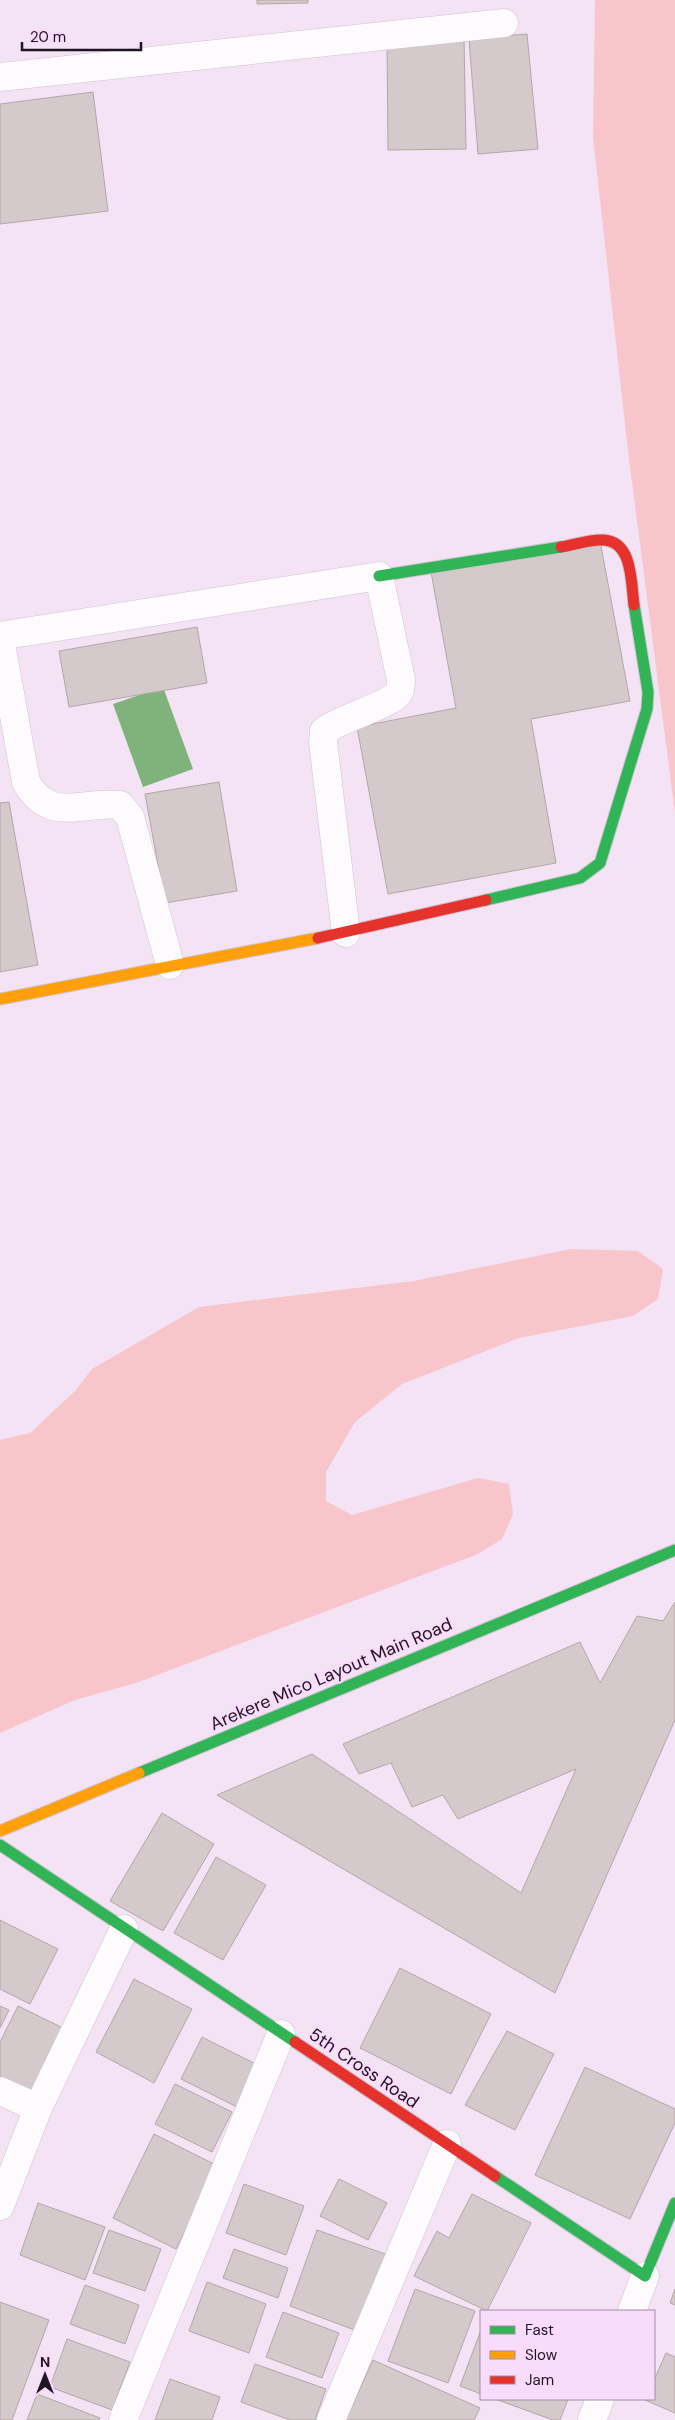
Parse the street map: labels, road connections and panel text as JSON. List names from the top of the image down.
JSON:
{
  "streets": {
    "street": ["Arekere Mico Layout Main Road", "5th Cross Road"]
  },
  "legend": ["Fast", "Slow", "Jam"],
  "scale_bar": "20 m",
  "north": "top"
}
